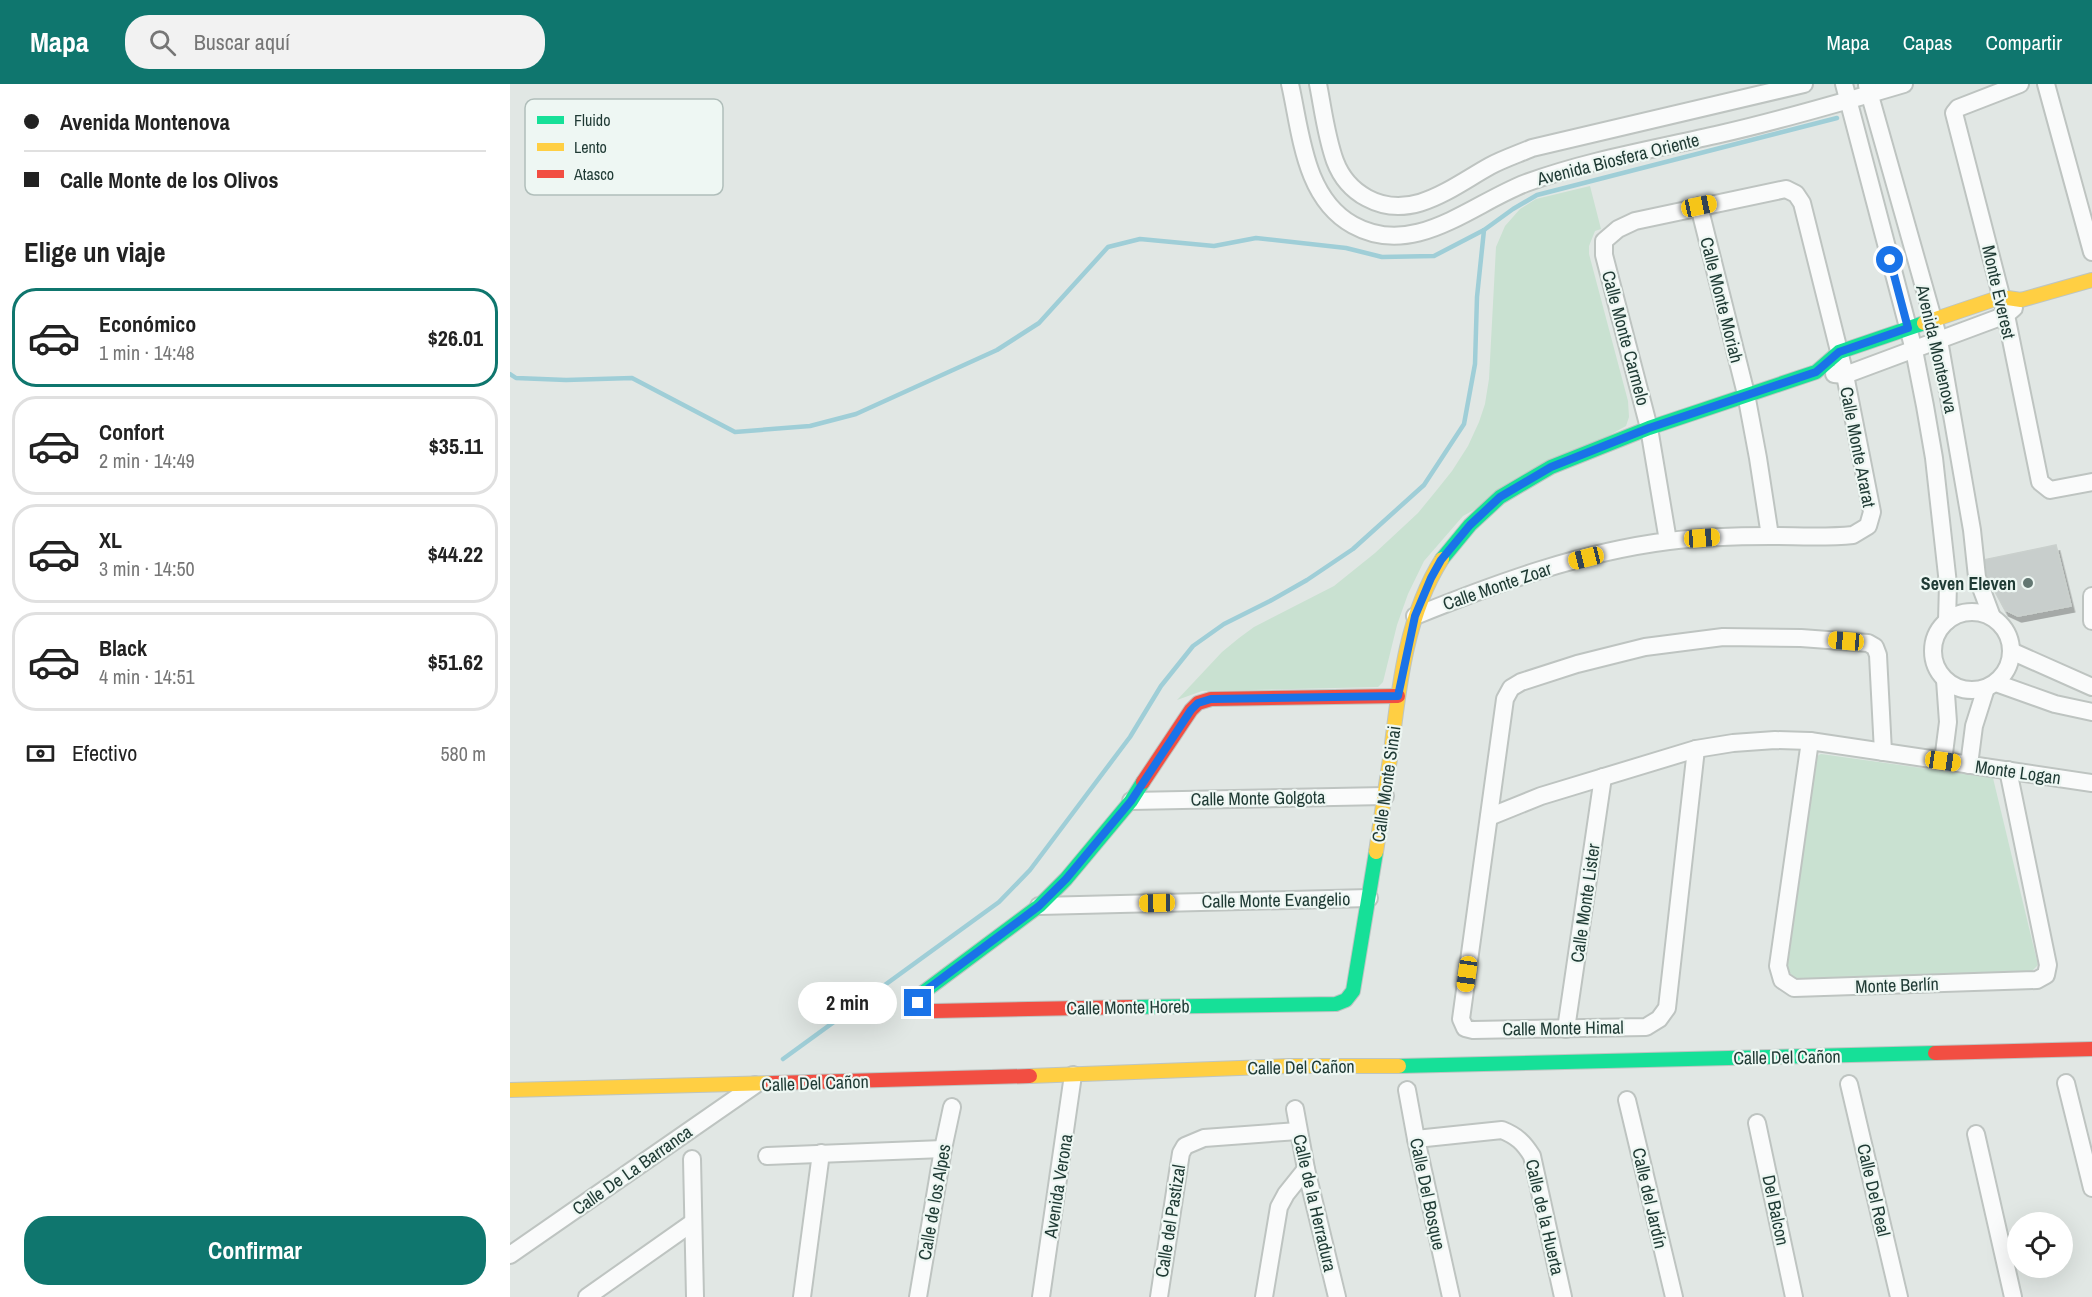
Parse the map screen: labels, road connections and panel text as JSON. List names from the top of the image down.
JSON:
{
  "streets": {
    "street": [
      "Avenida Biosfera Oriente",
      "Monte Everest",
      "Calle Monte Moriah",
      "Calle Monte Carmelo",
      "Avenida Montenova",
      "Calle Monte Ararat",
      "Calle Monte Zoar",
      "Monte Logan",
      "Calle Monte Sinai",
      "Calle Monte Golgota",
      "Calle Monte Evangelio",
      "Calle Monte Lister",
      "Monte Berlín",
      "Calle Monte Horeb",
      "Calle Monte Himal",
      "Calle Del Cañon",
      "Calle De La Barranca",
      "Avenida Verona",
      "Calle Del Real",
      "Calle Del Bosque",
      "Calle del Jardín",
      "Calle de los Alpes",
      "Calle de la Herradura",
      "Del Balcon",
      "Calle de la Huerta",
      "Calle del Pastizal"
    ]
  },
  "crossings": [
    ["Avenida Biosfera Oriente", "Avenida Montenova"],
    ["Calle Monte Moriah", "Calle Monte Carmelo"],
    ["Calle Monte Moriah", "Calle Monte Ararat"],
    ["Calle Monte Moriah", "Calle Monte Zoar"],
    ["Calle Monte Moriah", "Calle Monte Sinai"],
    ["Calle Monte Carmelo", "Calle Monte Ararat"],
    ["Calle Monte Carmelo", "Calle Monte Zoar"],
    ["Calle Monte Carmelo", "Calle Monte Sinai"],
    ["Calle Monte Ararat", "Calle Monte Zoar"],
    ["Calle Monte Zoar", "Calle Monte Sinai"],
    ["Monte Logan", "Calle Monte Lister"],
    ["Monte Logan", "Monte Berlín"],
    ["Monte Logan", "Calle Monte Himal"],
    ["Calle Monte Sinai", "Calle Monte Golgota"],
    ["Calle Monte Sinai", "Calle Monte Evangelio"],
    ["Calle Monte Sinai", "Calle Monte Horeb"],
    ["Calle Monte Evangelio", "Calle Monte Horeb"],
    ["Calle Monte Lister", "Calle Monte Himal"],
    ["Calle Del Cañon", "Calle De La Barranca"],
    ["Calle Del Cañon", "Avenida Verona"],
    ["Calle Del Bosque", "Calle de la Huerta"],
    ["Calle de la Herradura", "Calle del Pastizal"]
  ],
  "places": ["Seven Eleven"],
  "legend": ["Fluido", "Lento", "Atasco"],
  "page": {
    "header": "Mapa",
    "search": "Buscar aquí",
    "nav": ["Mapa", "Capas", "Compartir"],
    "banner": ["Avenida Montenova", "Calle Monte de los Olivos"],
    "heading": "Elige un viaje",
    "list": [
      {
        "name": "Económico",
        "note": "1 min · 14:48",
        "value": "$26.01"
      },
      {
        "name": "Confort",
        "note": "2 min · 14:49",
        "value": "$35.11"
      },
      {
        "name": "XL",
        "note": "3 min · 14:50",
        "value": "$44.22"
      },
      {
        "name": "Black",
        "note": "4 min · 14:51",
        "value": "$51.62"
      }
    ],
    "pay": ["Efectivo", "580 m"],
    "bubble": "2 min",
    "buttons": "Confirmar"
  }
}
